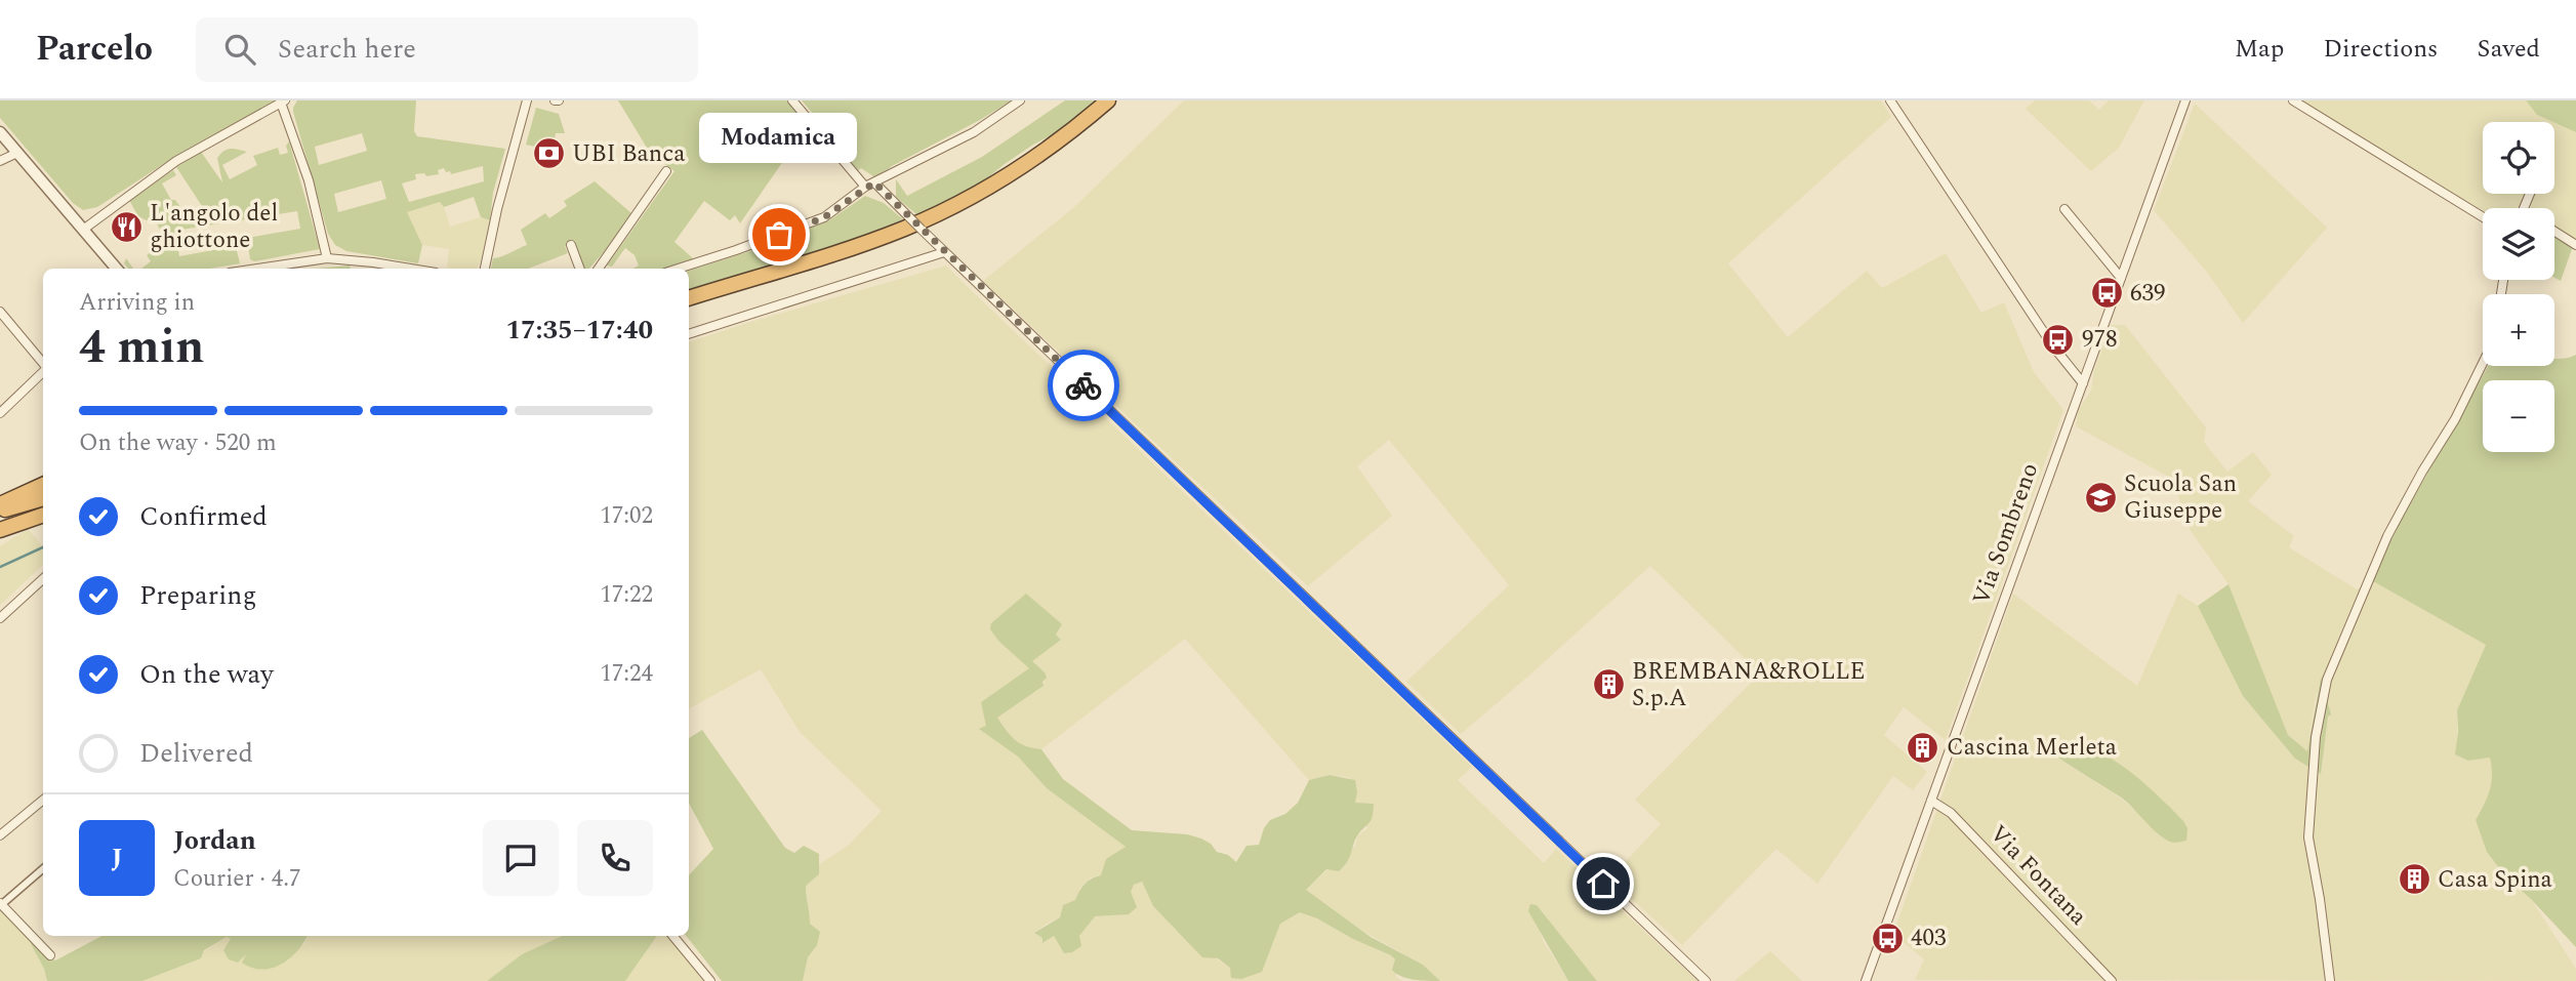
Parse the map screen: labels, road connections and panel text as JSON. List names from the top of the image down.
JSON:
{
  "streets": {
    "street": ["Via Sombreno", "Via Fontana"]
  },
  "crossings": [
    ["Via Sombreno", "Via Fontana"]
  ],
  "places": {
    "bank": ["UBI Banca"],
    "restaurant": ["L'angolo del ghiottone"],
    "other": ["Modamica"],
    "bus stop": ["639", "978", "403"],
    "school or university": ["Scuola San Giuseppe"],
    "building": ["BREMBANA&ROLLE S.p.A", "Cascina Merleta", "Casa Spina"]
  },
  "page": {
    "header": "Parcelo",
    "search": "Search here",
    "nav": ["Map", "Directions", "Saved"],
    "bubble": "Modamica",
    "map_buttons": ["+", "−"],
    "heading": ["4 min", "Arriving in", "17:35–17:40"],
    "panel": ["Jordan", "Courier · 4.7"],
    "bar": "On the way · 520 m",
    "list": [
      ["Confirmed", "17:02"],
      ["Preparing", "17:22"],
      ["On the way", "17:24"],
      "Delivered"
    ],
    "round": "J"
  }
}
